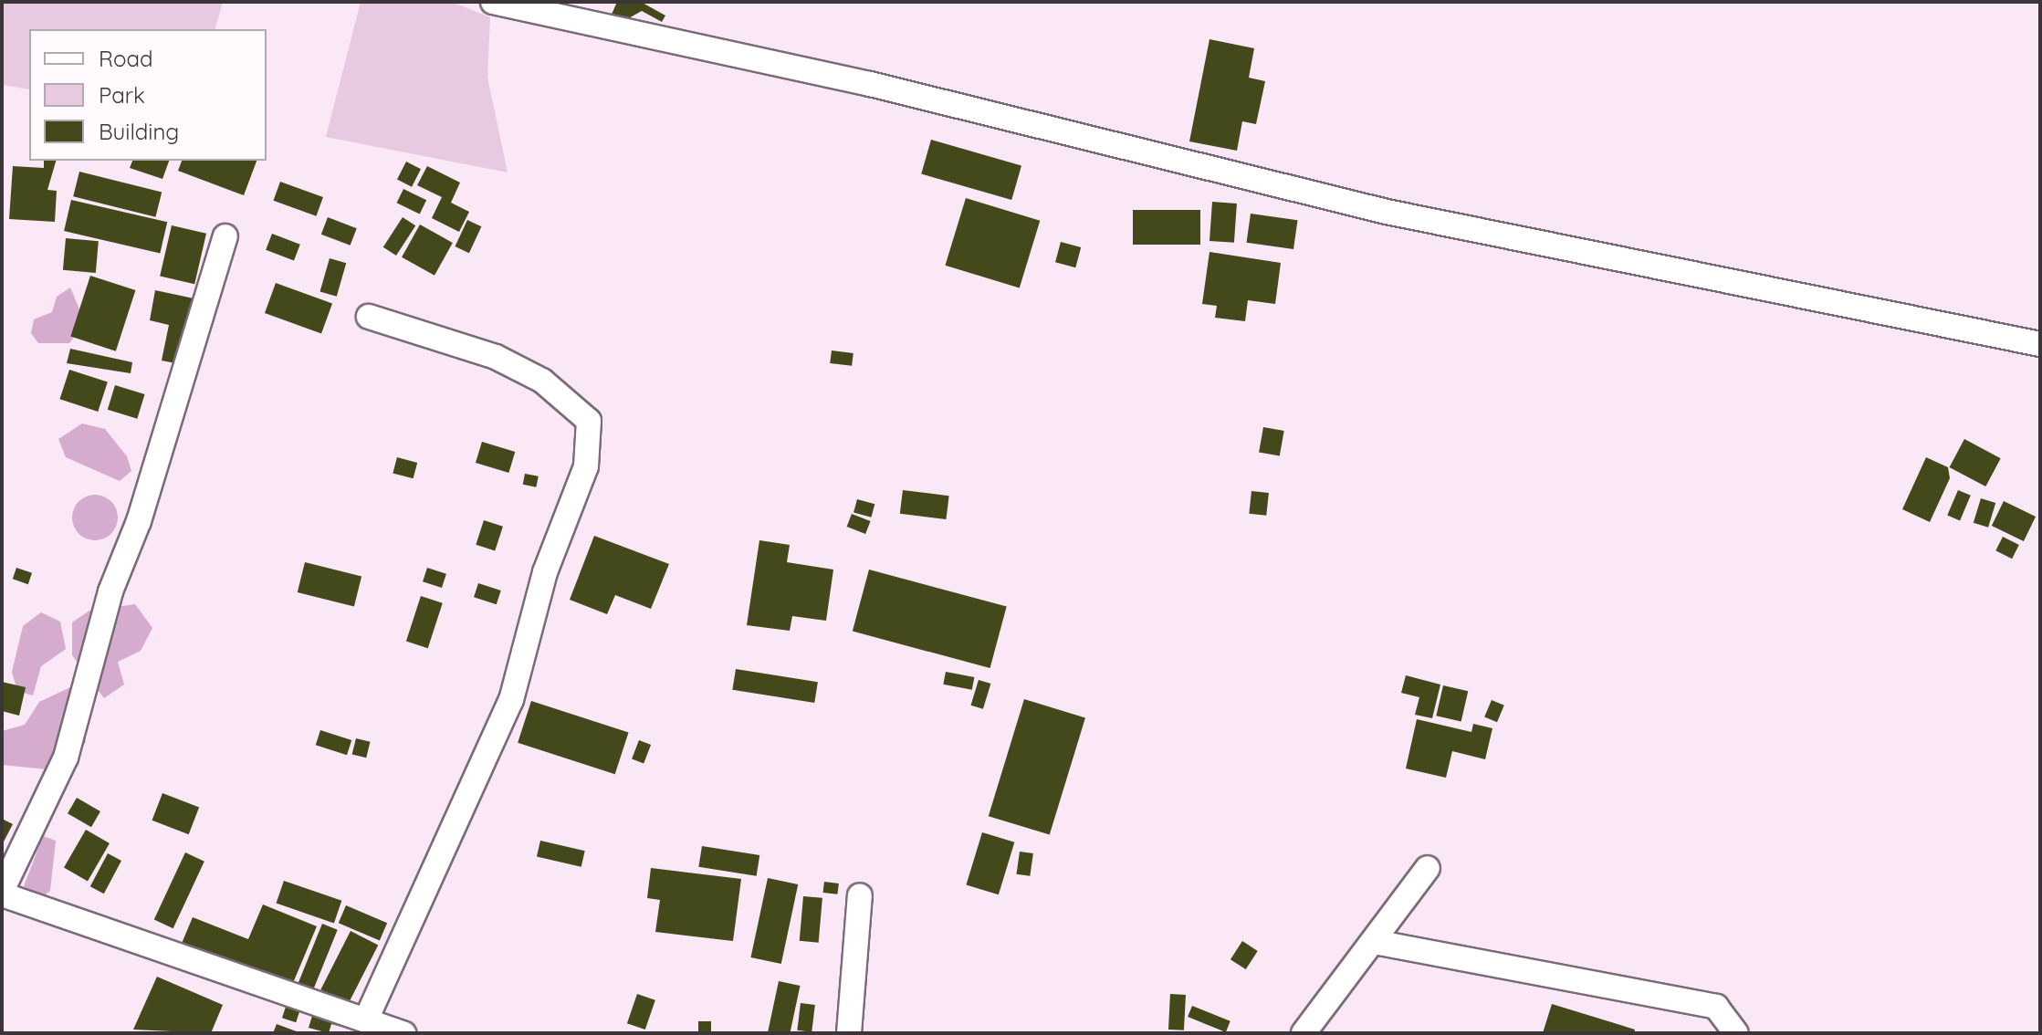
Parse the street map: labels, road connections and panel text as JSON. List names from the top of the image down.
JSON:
{
  "legend": ["Road", "Park", "Building"]
}
